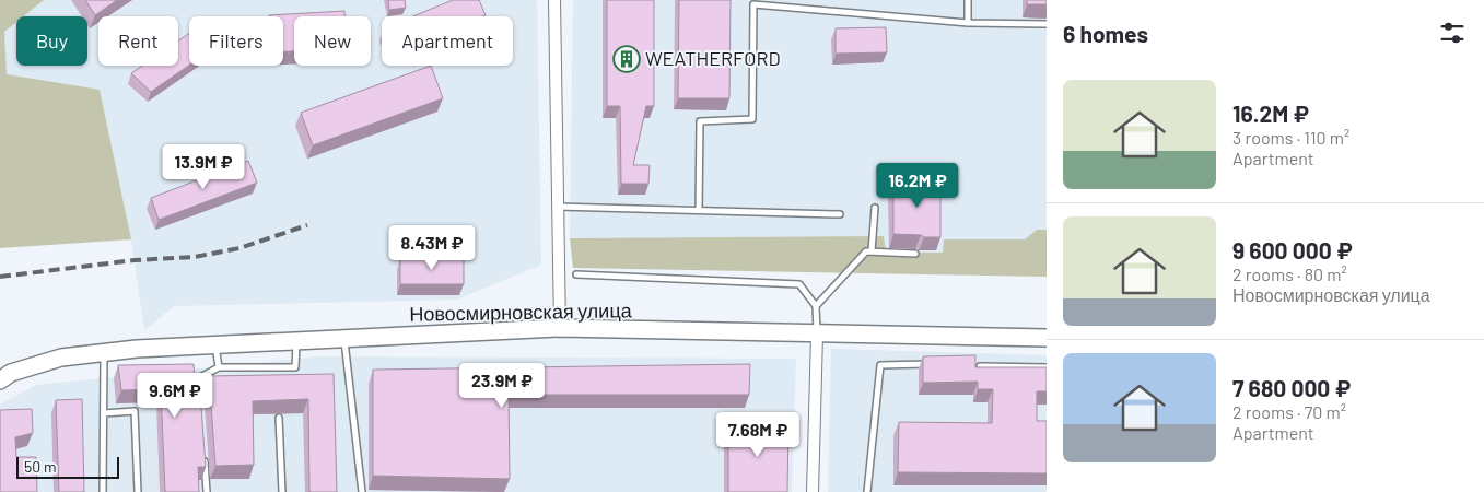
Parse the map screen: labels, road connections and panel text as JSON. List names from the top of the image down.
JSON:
{
  "streets": {
    "street": ["Новосмирновская улица"]
  },
  "places": {
    "building": ["WEATHERFORD"]
  },
  "scale_bar": "50 m",
  "page": {
    "heading": "6 homes",
    "chip": [
      "Buy",
      "Rent",
      "Filters",
      "New",
      "Apartment"
    ],
    "list": [
      {
        "name": "16.2M ₽",
        "note": "3 rooms · 110 m² · Apartment"
      },
      {
        "name": "9 600 000 ₽",
        "note": "2 rooms · 80 m² · Новосмирновская улица"
      },
      {
        "name": "7 680 000 ₽",
        "note": "2 rooms · 70 m² · Apartment"
      }
    ],
    "price": [
      "13.9M ₽",
      "16.2M ₽",
      "8.43M ₽",
      "23.9M ₽",
      "9.6M ₽",
      "7.68M ₽"
    ],
    "scale": "50 m"
  }
}
